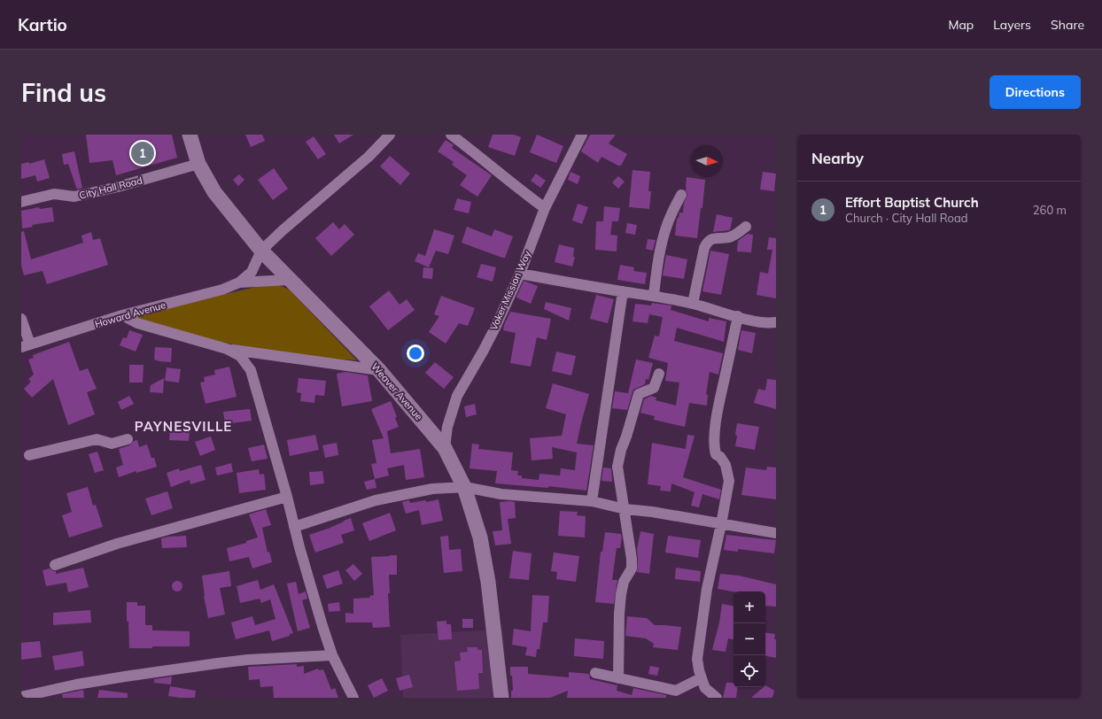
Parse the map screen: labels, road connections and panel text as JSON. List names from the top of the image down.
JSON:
{
  "streets": {
    "street": [
      "City Hall Road",
      "Voker Mission Way",
      "Howard Avenue",
      "Weaver Avenue"
    ]
  },
  "crossings": [
    ["City Hall Road", "Weaver Avenue"],
    ["Voker Mission Way", "Weaver Avenue"],
    ["Howard Avenue", "Weaver Avenue"]
  ],
  "districts": ["PAYNESVILLE"],
  "north": "right",
  "page": {
    "header": "Kartio",
    "nav": ["Map", "Layers", "Share"],
    "buttons": "Directions",
    "title": "Find us",
    "heading": "Nearby",
    "pins": "1",
    "list": [
      {
        "mark": "1",
        "name": "Effort Baptist Church",
        "note": "Church · City Hall Road",
        "value": "260 m"
      }
    ],
    "map_buttons": ["+", "−"]
  }
}
